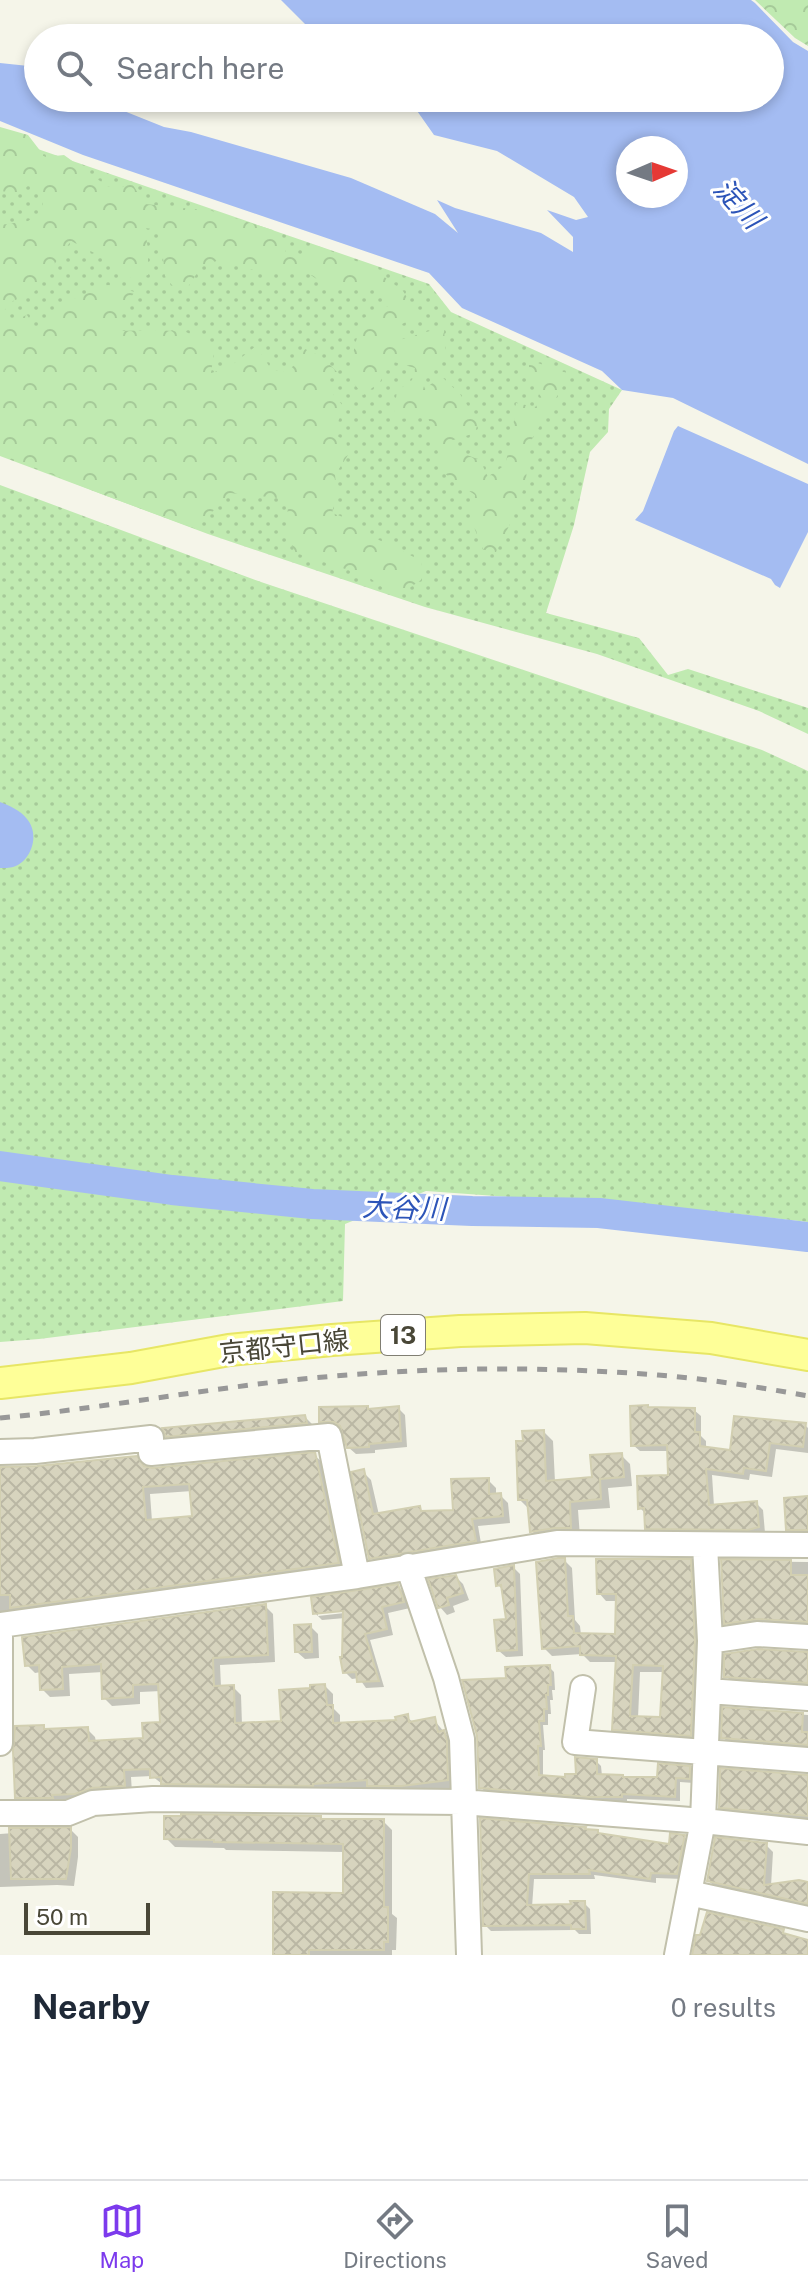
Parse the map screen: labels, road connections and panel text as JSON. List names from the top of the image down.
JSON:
{
  "streets": {
    "main road": ["13", "京都守口線"]
  },
  "water": ["淀川", "大谷川"],
  "scale_bar": "50 m",
  "north": "right",
  "page": {
    "search": "Search here",
    "scale": "50 m",
    "heading": ["Nearby", "0 results"],
    "nav": ["Map", "Directions", "Saved"]
  }
}
